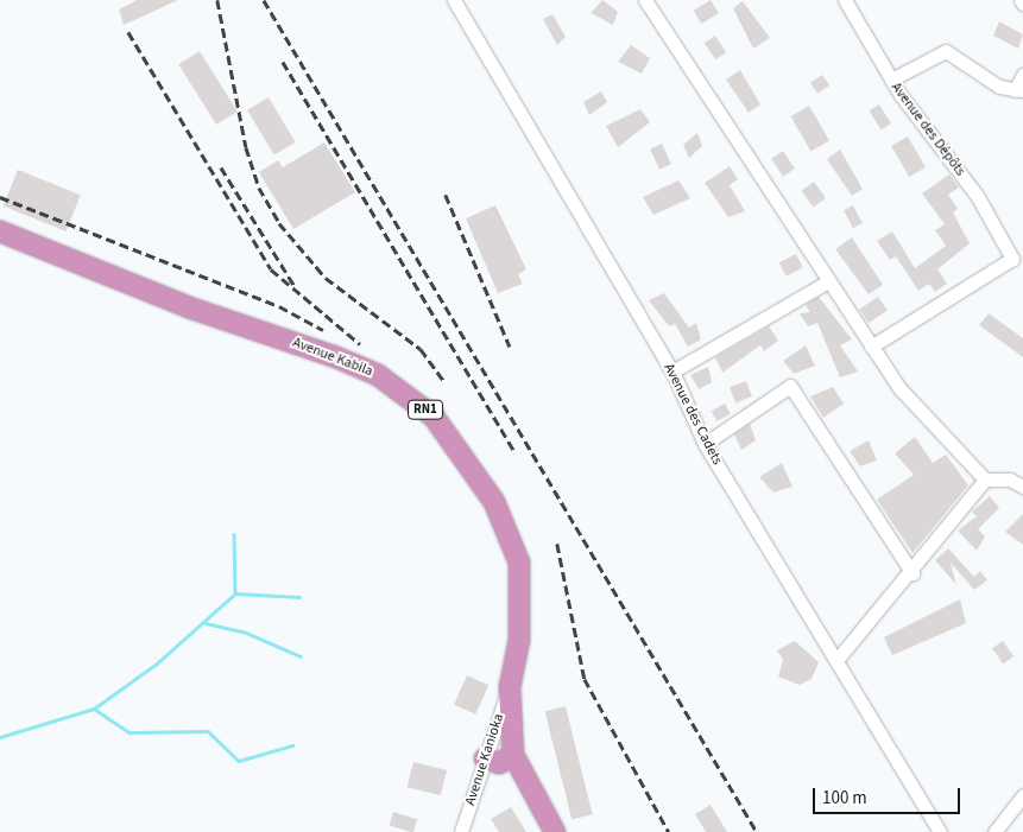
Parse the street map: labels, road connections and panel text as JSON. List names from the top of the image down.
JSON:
{
  "streets": {
    "highway": ["Avenue Kabila", "RN1"],
    "street": ["Avenue des Dépôts", "Avenue des Cadets", "Avenue Kanioka"]
  },
  "crossings": [
    ["Avenue Kabila", "Avenue Kanioka"]
  ],
  "scale_bar": "100 m"
}
